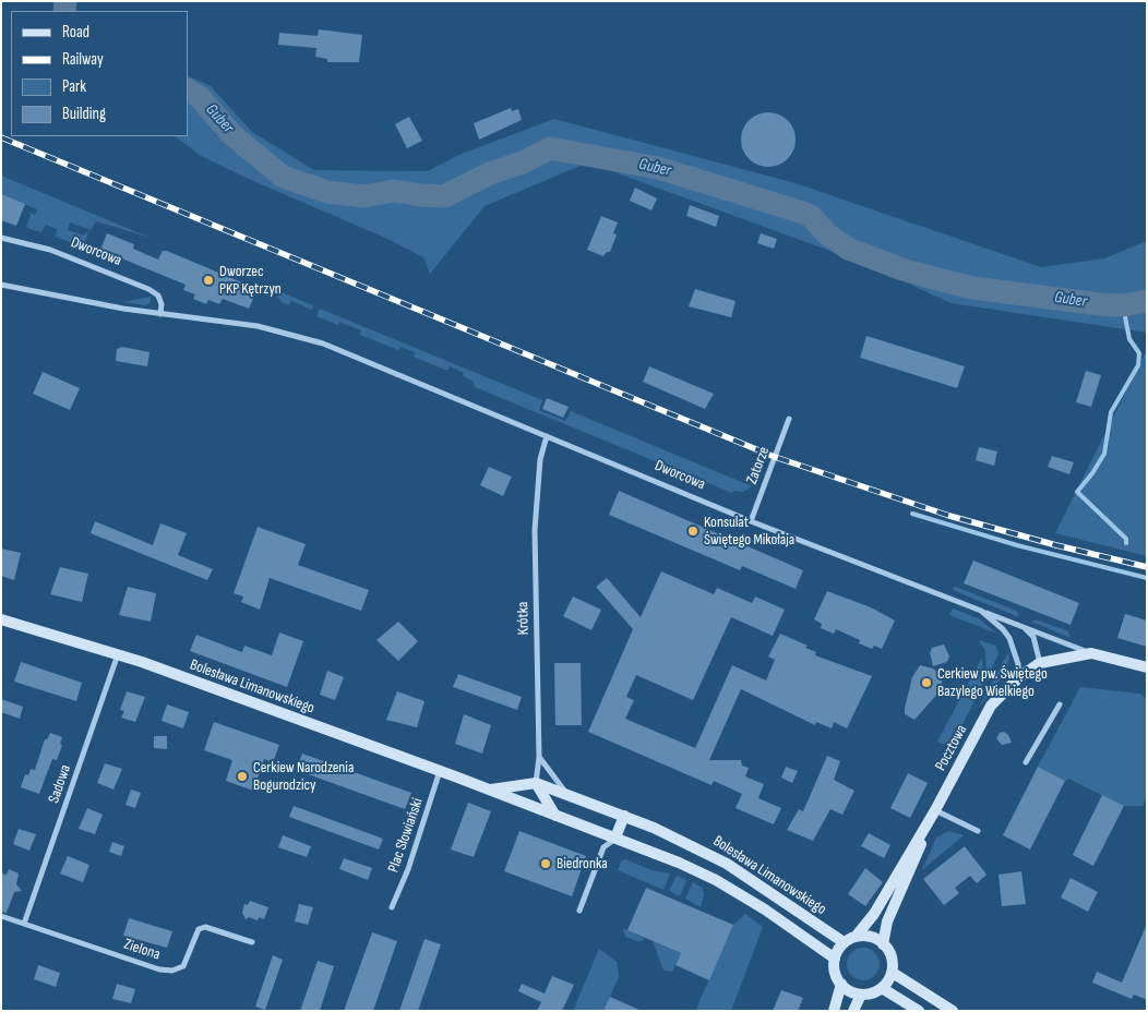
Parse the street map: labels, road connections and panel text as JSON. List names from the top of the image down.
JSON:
{
  "streets": {
    "street": [
      "Dworcowa",
      "Zatorze",
      "Krótka",
      "Bolesława Limanowskiego",
      "Pocztowa",
      "Sadowa",
      "Plac Słowiański",
      "Zielona"
    ]
  },
  "crossings": [
    ["Dworcowa", "Zatorze"],
    ["Dworcowa", "Krótka"],
    ["Dworcowa", "Pocztowa"],
    ["Krótka", "Bolesława Limanowskiego"],
    ["Bolesława Limanowskiego", "Pocztowa"],
    ["Bolesława Limanowskiego", "Sadowa"],
    ["Bolesława Limanowskiego", "Plac Słowiański"],
    ["Sadowa", "Zielona"]
  ],
  "water": ["Guber"],
  "places": [
    "Dworzec PKP Kętrzyn",
    "Konsulat Świętego Mikołaja",
    "Cerkiew pw. Świętego Bazylego Wielkiego",
    "Cerkiew Narodzenia Bogurodzicy",
    "Biedronka"
  ],
  "legend": [
    "Road",
    "Railway",
    "Park",
    "Building"
  ]
}
